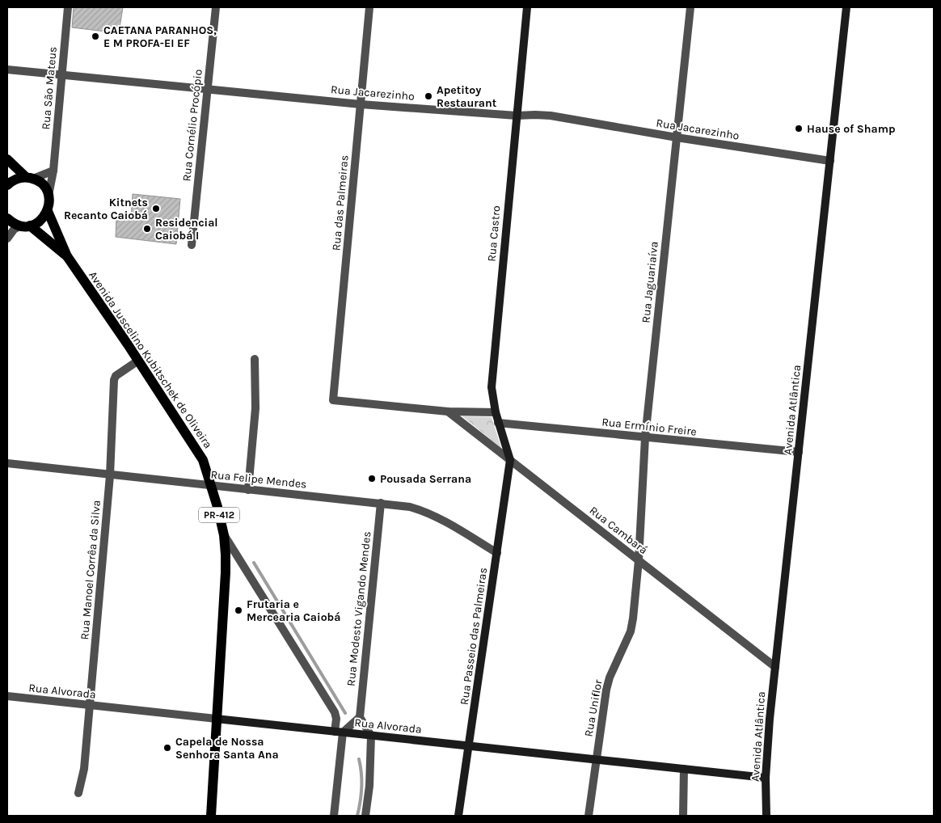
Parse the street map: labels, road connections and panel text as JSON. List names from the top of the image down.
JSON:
{
  "streets": {
    "main road": ["Avenida Juscelino Kubitschek de Oliveira", "PR-412"],
    "street": [
      "Rua São Mateus",
      "Rua Jacarezinho",
      "Rua Cornélio Procópio",
      "Rua das Palmeiras",
      "Rua Castro",
      "Rua Jaguariaíva",
      "Avenida Atlântica",
      "Rua Ermínio Freire",
      "Rua Felipe Mendes",
      "Rua Cambará",
      "Rua Manoel Corrêa da Silva",
      "Rua Modesto Vigando Mendes",
      "Rua Passeio das Palmeiras",
      "Rua Alvorada",
      "Rua Uniflor"
    ]
  },
  "crossings": [
    ["Rua São Mateus", "Rua Jacarezinho"],
    ["Rua São Mateus", "PR-412"],
    ["Rua Jacarezinho", "Rua Cornélio Procópio"],
    ["Rua Jacarezinho", "Rua das Palmeiras"],
    ["Rua Jacarezinho", "Rua Castro"],
    ["Rua Jacarezinho", "Rua Jaguariaíva"],
    ["Rua Jacarezinho", "Avenida Atlântica"],
    ["Rua das Palmeiras", "Rua Cambará"],
    ["Rua Castro", "Rua Ermínio Freire"],
    ["Rua Castro", "Rua Cambará"],
    ["Rua Castro", "Rua Passeio das Palmeiras"],
    ["Rua Jaguariaíva", "Rua Ermínio Freire"],
    ["Rua Jaguariaíva", "Rua Cambará"],
    ["Rua Jaguariaíva", "Rua Uniflor"],
    ["Avenida Juscelino Kubitschek de Oliveira", "Rua Felipe Mendes"],
    ["Avenida Juscelino Kubitschek de Oliveira", "PR-412"],
    ["Avenida Juscelino Kubitschek de Oliveira", "Rua Manoel Corrêa da Silva"],
    ["Avenida Juscelino Kubitschek de Oliveira", "Rua Alvorada"],
    ["Avenida Atlântica", "Rua Ermínio Freire"],
    ["Avenida Atlântica", "Rua Cambará"],
    ["Avenida Atlântica", "Rua Alvorada"],
    ["Rua Felipe Mendes", "Rua Manoel Corrêa da Silva"],
    ["Rua Felipe Mendes", "Rua Modesto Vigando Mendes"],
    ["Rua Felipe Mendes", "Rua Passeio das Palmeiras"],
    ["Rua Cambará", "Rua Passeio das Palmeiras"],
    ["Rua Cambará", "Rua Uniflor"],
    ["Rua Manoel Corrêa da Silva", "Rua Alvorada"],
    ["Rua Passeio das Palmeiras", "Rua Alvorada"],
    ["Rua Alvorada", "Rua Uniflor"]
  ],
  "places": [
    "CAETANA PARANHOS, E M PROFA-EI EF",
    "Apetitoy Restaurant",
    "Hause of Shamp",
    "Kitnets Recanto Caiobá",
    "Residencial Caiobá I",
    "Pousada Serrana",
    "Frutaria e Mercearia Caiobá",
    "Capela de Nossa Senhora Santa Ana"
  ]
}
